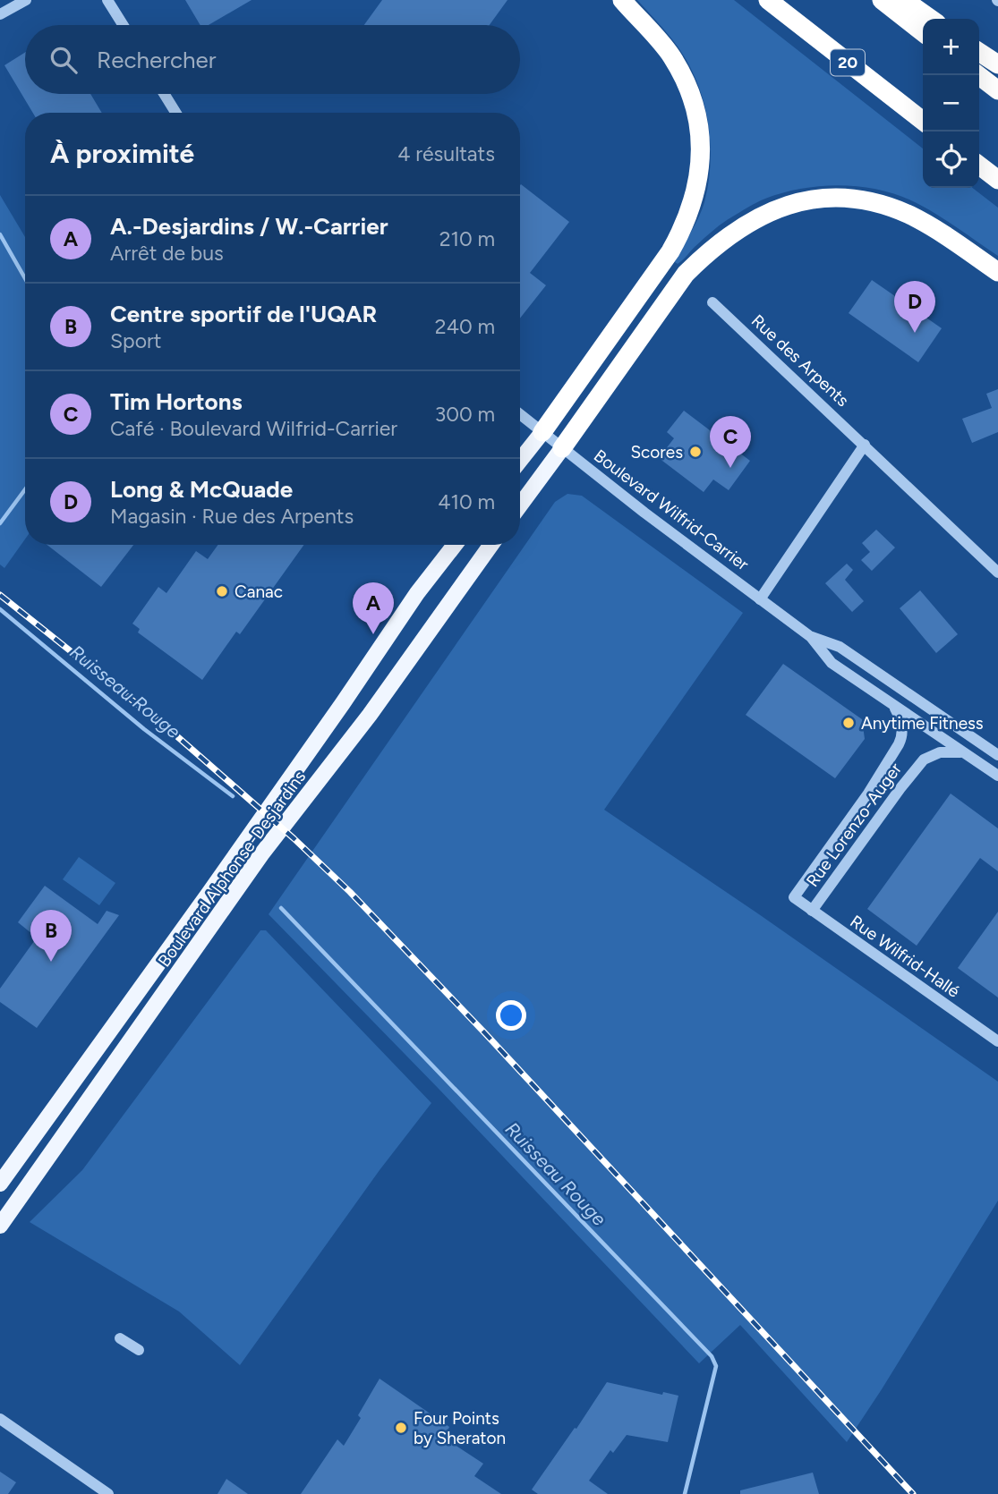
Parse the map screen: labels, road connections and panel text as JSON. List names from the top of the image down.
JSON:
{
  "streets": {
    "highway": ["20"],
    "main road": ["Boulevard Alphonse-Desjardins"],
    "street": [
      "Rue des Arpents",
      "Boulevard Wilfrid-Carrier",
      "Rue Lorenzo-Auger",
      "Rue Wilfrid-Hallé"
    ]
  },
  "crossings": [
    ["Boulevard Wilfrid-Carrier", "Rue Lorenzo-Auger"],
    ["Rue Lorenzo-Auger", "Rue Wilfrid-Hallé"]
  ],
  "water": ["Ruisseau Rouge"],
  "places": [
    "Scores",
    "Canac",
    "Anytime Fitness",
    "Four Points by Sheraton"
  ],
  "page": {
    "map_buttons": ["+", "−"],
    "search": "Rechercher",
    "heading": ["À proximité", "4 résultats"],
    "list": [
      {
        "mark": "A",
        "name": "A.-Desjardins / W.-Carrier",
        "note": "Arrêt de bus",
        "value": "210 m"
      },
      {
        "mark": "B",
        "name": "Centre sportif de l'UQAR",
        "note": "Sport",
        "value": "240 m"
      },
      {
        "mark": "C",
        "name": "Tim Hortons",
        "note": "Café · Boulevard Wilfrid-Carrier",
        "value": "300 m"
      },
      {
        "mark": "D",
        "name": "Long & McQuade",
        "note": "Magasin · Rue des Arpents",
        "value": "410 m"
      }
    ],
    "pins": [
      "D",
      "C",
      "A",
      "B"
    ]
  }
}
